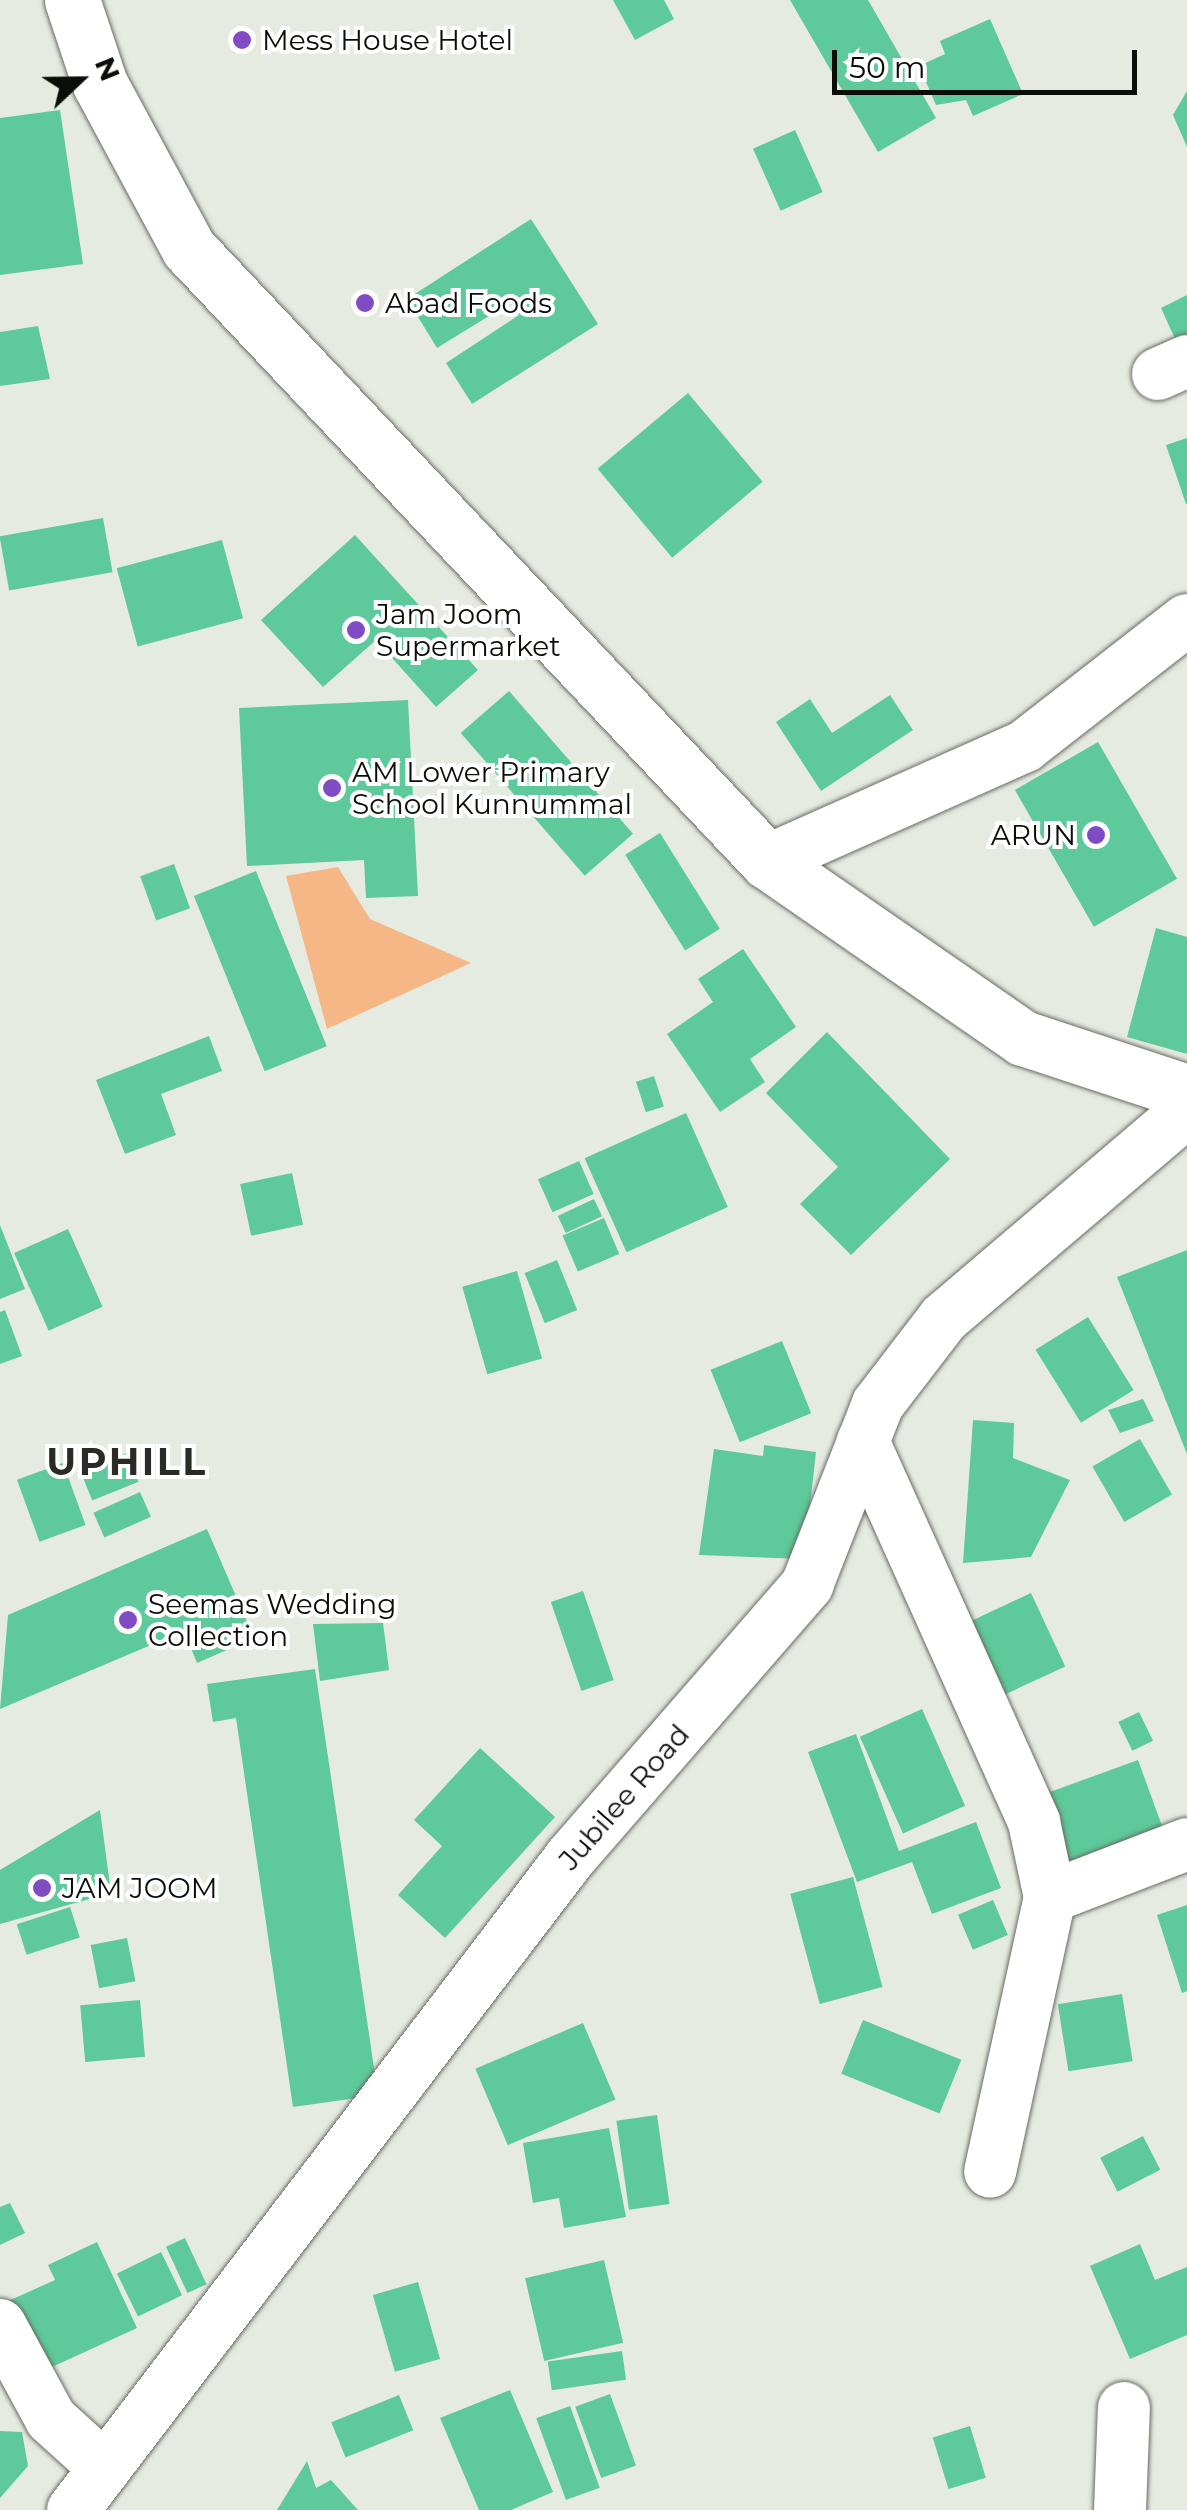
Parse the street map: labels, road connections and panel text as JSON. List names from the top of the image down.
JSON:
{
  "streets": {
    "street": ["Jubilee Road"]
  },
  "districts": ["UPHILL"],
  "places": [
    "Mess House Hotel",
    "Abad Foods",
    "Jam Joom Supermarket",
    "AM Lower Primary School Kunnummal",
    "ARUN",
    "Seemas Wedding Collection",
    "JAM JOOM"
  ],
  "scale_bar": "50 m",
  "north": "right"
}
